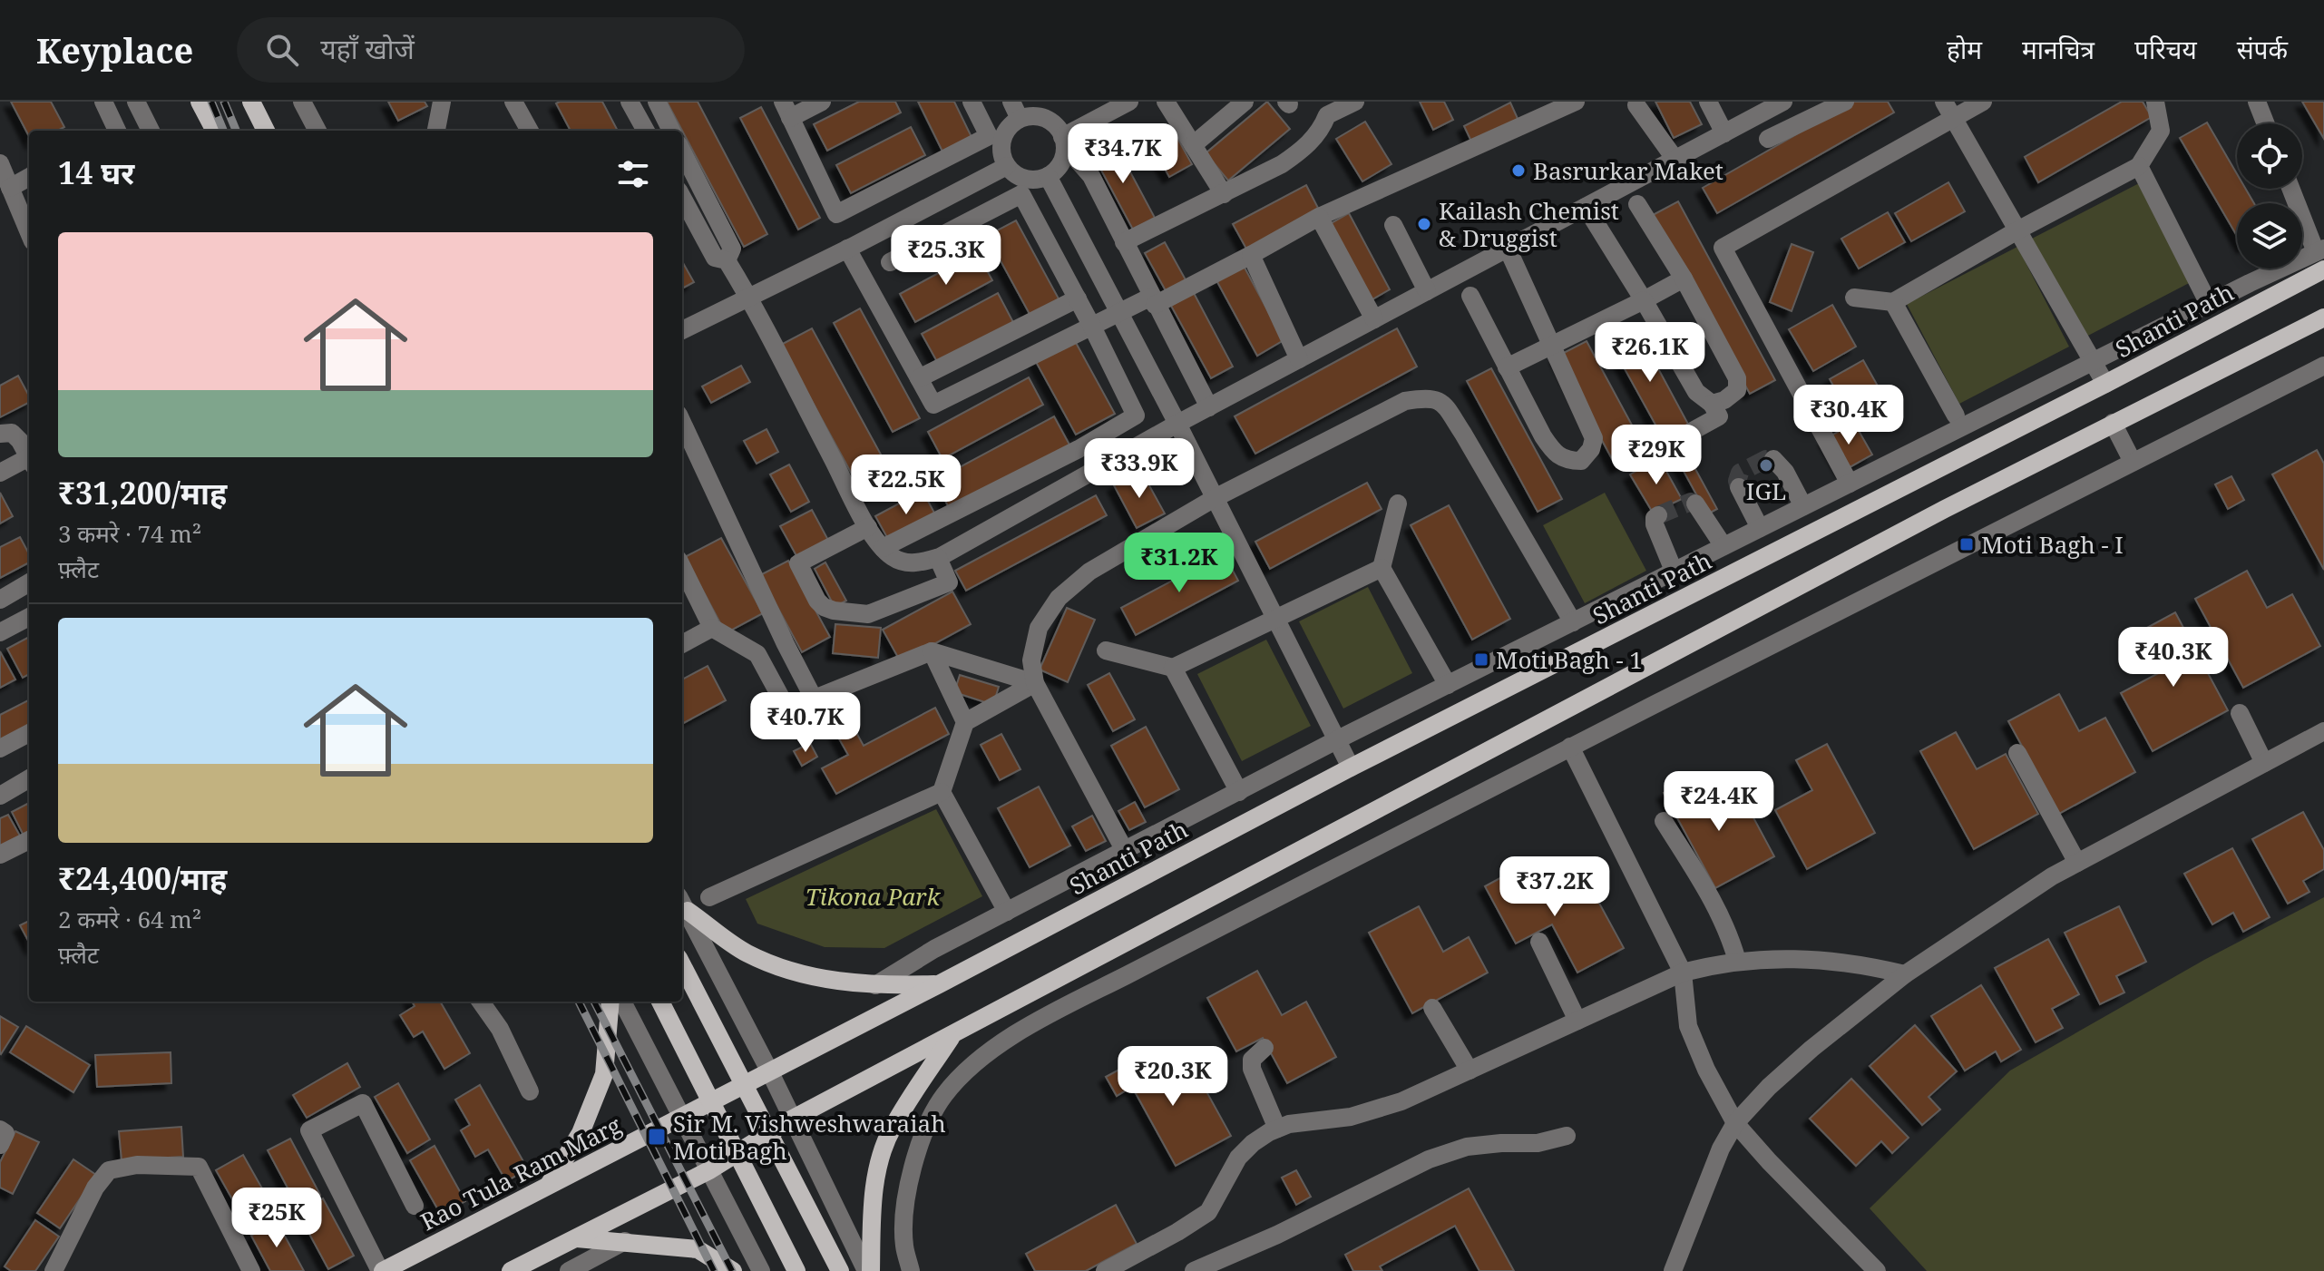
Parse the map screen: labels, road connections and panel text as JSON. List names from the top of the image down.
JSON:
{
  "streets": {
    "main road": ["Shanti Path", "Rao Tula Ram Marg"]
  },
  "crossings": [
    ["Shanti Path", "Rao Tula Ram Marg"]
  ],
  "parks": ["Tikona Park"],
  "places": {
    "other": ["Basrurkar Maket", "Kailash Chemist & Druggist", "IGL"],
    "transit": ["Moti Bagh - I", "Moti Bagh - 1", "Sir M. Vishweshwaraiah Moti Bagh"]
  },
  "page": {
    "header": "Keyplace",
    "search": "यहाँ खोजें",
    "nav": [
      "होम",
      "मानचित्र",
      "परिचय",
      "संपर्क"
    ],
    "price": [
      "₹34.7K",
      "₹25.3K",
      "₹26.1K",
      "₹30.4K",
      "₹29K",
      "₹33.9K",
      "₹22.5K",
      "₹31.2K",
      "₹40.3K",
      "₹40.7K",
      "₹24.4K",
      "₹37.2K",
      "₹20.3K",
      "₹25K"
    ],
    "heading": "14 घर",
    "list": [
      {
        "name": "₹31,200/माह",
        "note": "3 कमरे · 74 m² · फ़्लैट"
      },
      {
        "name": "₹24,400/माह",
        "note": "2 कमरे · 64 m² · फ़्लैट"
      }
    ]
  }
}
